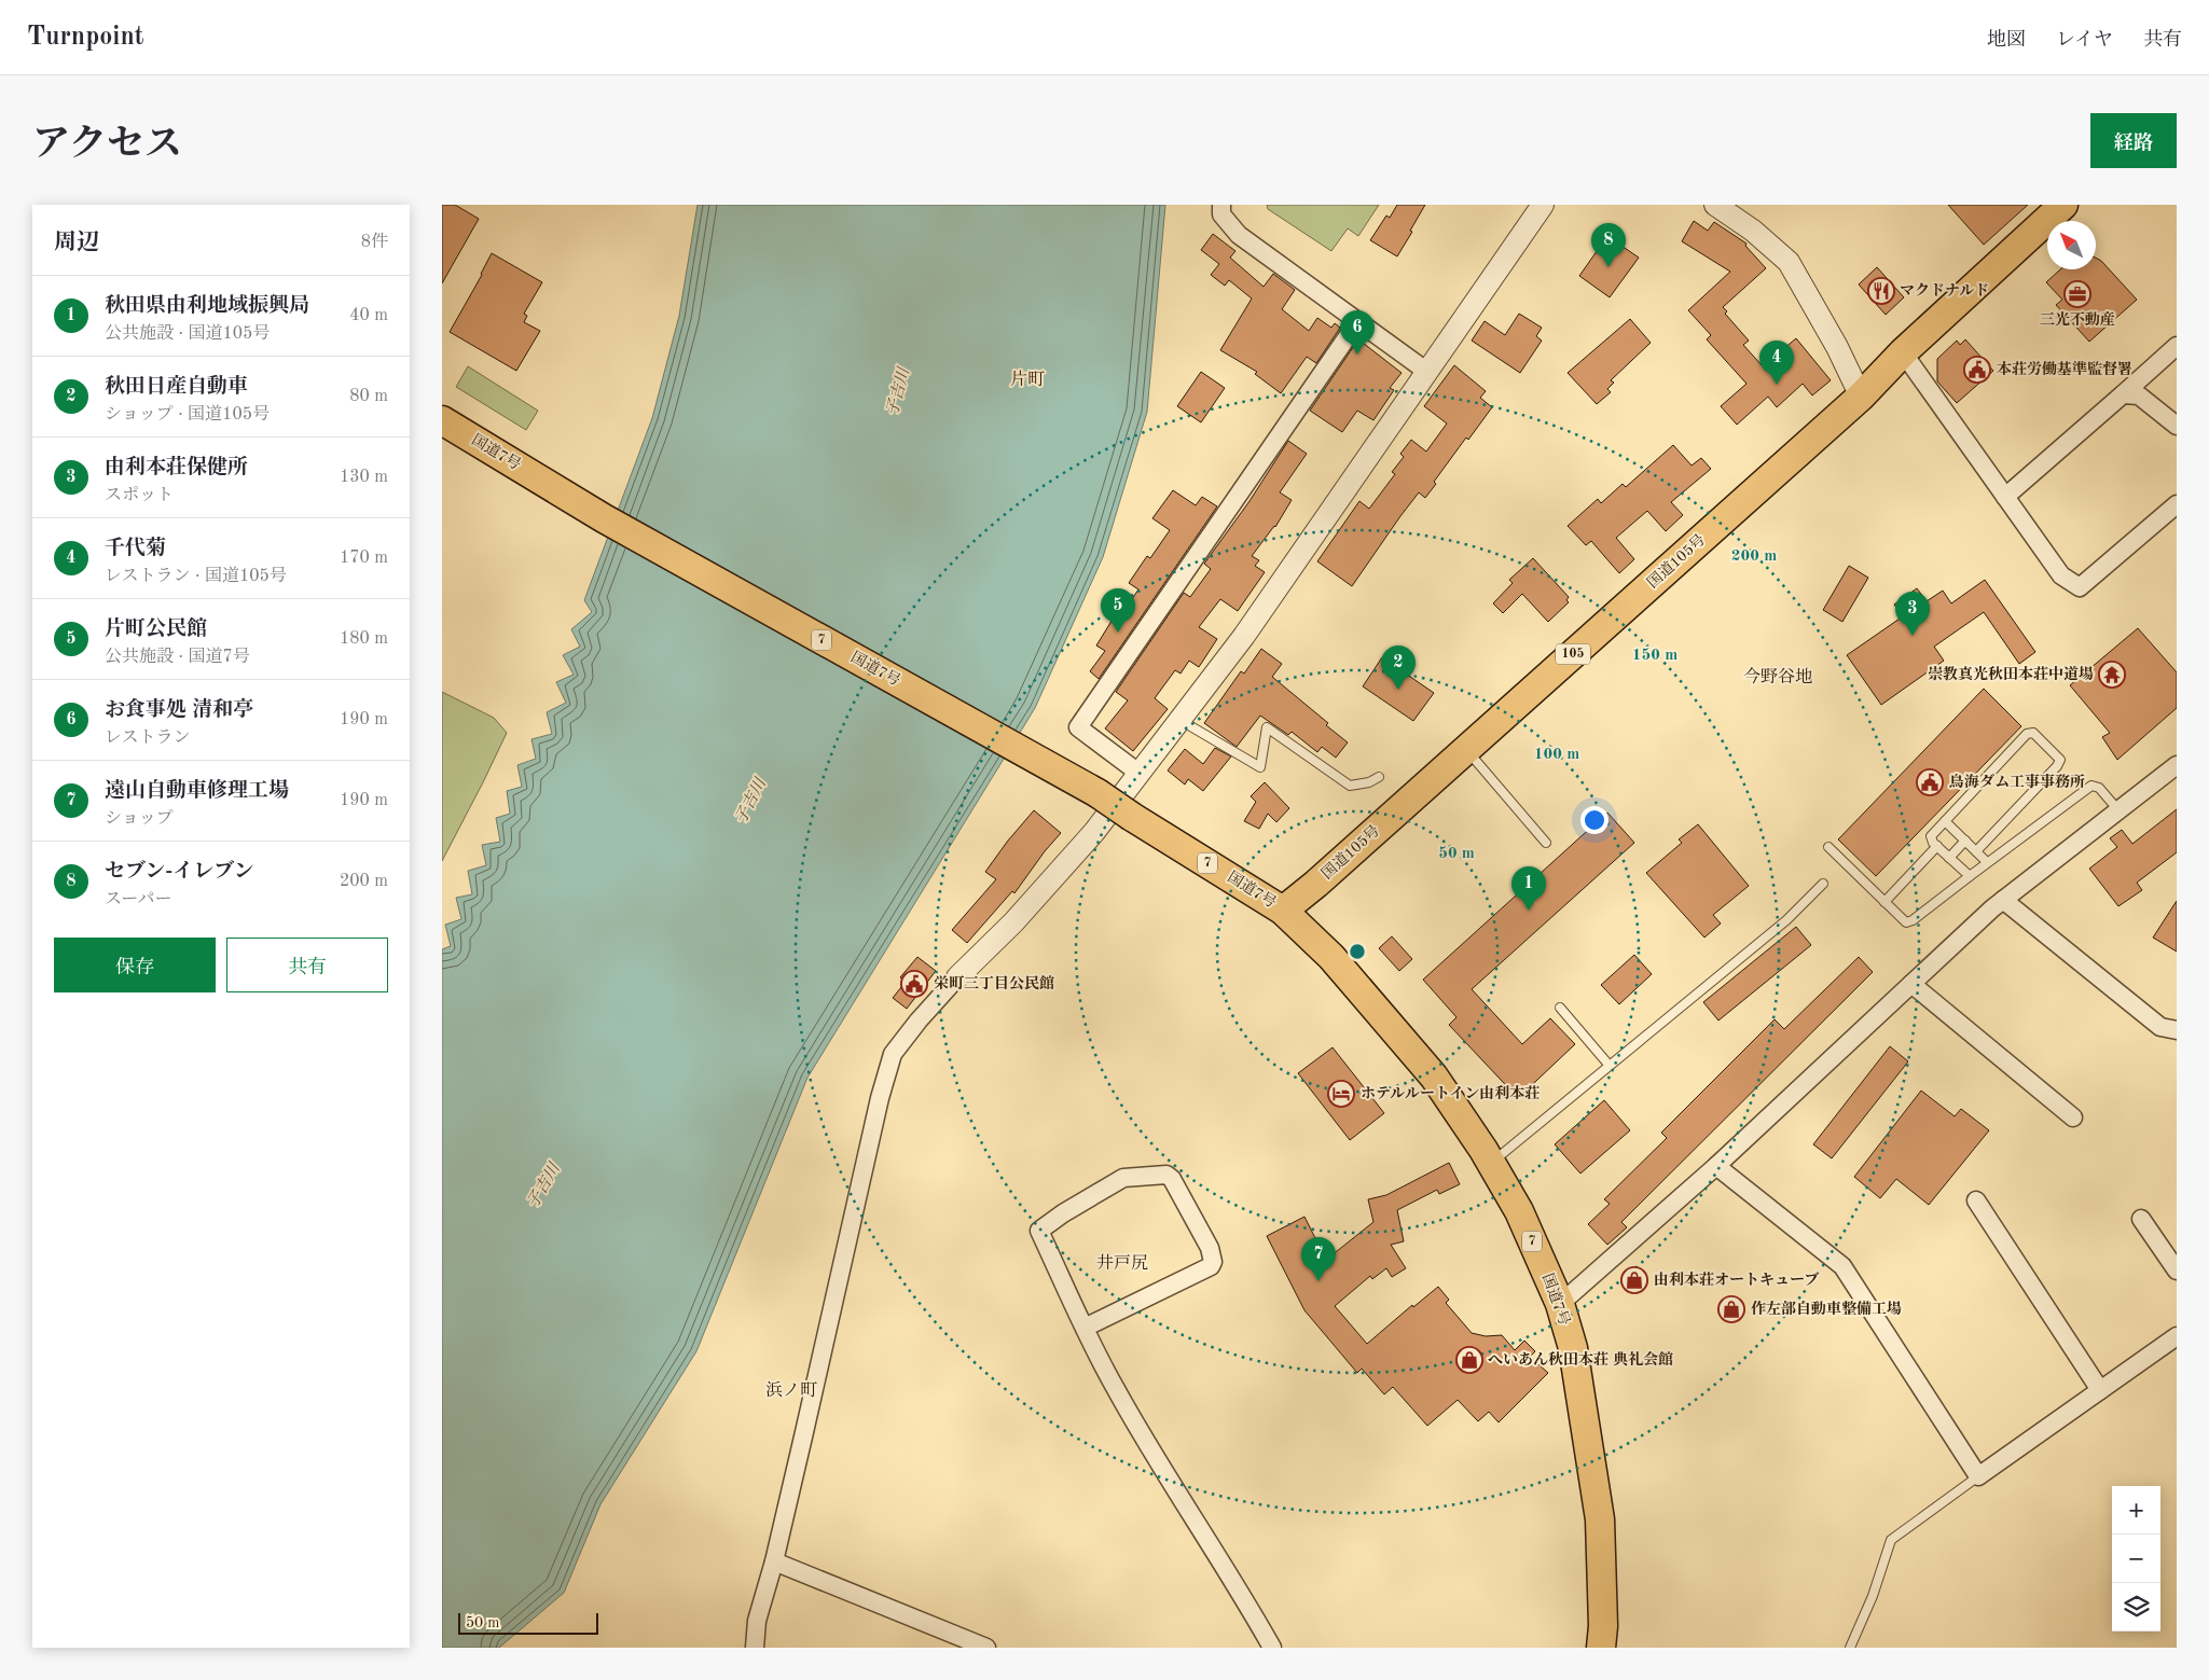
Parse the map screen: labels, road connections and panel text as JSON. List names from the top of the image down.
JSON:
{
  "streets": {
    "highway": [
      "国道7号",
      "国道105号",
      "7",
      "105"
    ]
  },
  "crossings": [
    ["国道7号", "国道105号"]
  ],
  "districts": [
    "片町",
    "今野谷地",
    "井戸尻",
    "浜ノ町"
  ],
  "water": ["子吉川"],
  "places": {
    "restaurant": ["マクドナルド"],
    "office": ["三光不動産"],
    "public building": ["本荘労働基準監督署", "鳥海ダム工事事務所", "栄町三丁目公民館"],
    "temple": ["崇教真光秋田本荘中道場"],
    "hotel": ["ホテルルートイン由利本荘"],
    "shop": ["由利本荘オートキューブ", "作左部自動車整備工場", "へいあん秋田本荘 典礼会館"]
  },
  "scale_bar": "50 m",
  "north": "top left",
  "page": {
    "header": "Turnpoint",
    "nav": ["地図", "レイヤ", "共有"],
    "title": "アクセス",
    "buttons": [
      "経路",
      ["保存", "共有"]
    ],
    "heading": ["周辺", "8件"],
    "pins": [
      "8",
      "6",
      "4",
      "5",
      "3",
      "2",
      "1",
      "7"
    ],
    "list": [
      {
        "mark": "1",
        "name": "秋田県由利地域振興局",
        "note": "公共施設 · 国道105号",
        "value": "40 m"
      },
      {
        "mark": "2",
        "name": "秋田日産自動車",
        "note": "ショップ · 国道105号",
        "value": "80 m"
      },
      {
        "mark": "3",
        "name": "由利本荘保健所",
        "note": "スポット",
        "value": "130 m"
      },
      {
        "mark": "4",
        "name": "千代菊",
        "note": "レストラン · 国道105号",
        "value": "170 m"
      },
      {
        "mark": "5",
        "name": "片町公民館",
        "note": "公共施設 · 国道7号",
        "value": "180 m"
      },
      {
        "mark": "6",
        "name": "お食事処 清和亭",
        "note": "レストラン",
        "value": "190 m"
      },
      {
        "mark": "7",
        "name": "遠山自動車修理工場",
        "note": "ショップ",
        "value": "190 m"
      },
      {
        "mark": "8",
        "name": "セブン-イレブン",
        "note": "スーパー",
        "value": "200 m"
      }
    ],
    "map_buttons": ["+", "−"],
    "scale": "50 m"
  },
  "rings": [
    "200 m",
    "150 m",
    "100 m",
    "50 m"
  ]
}
